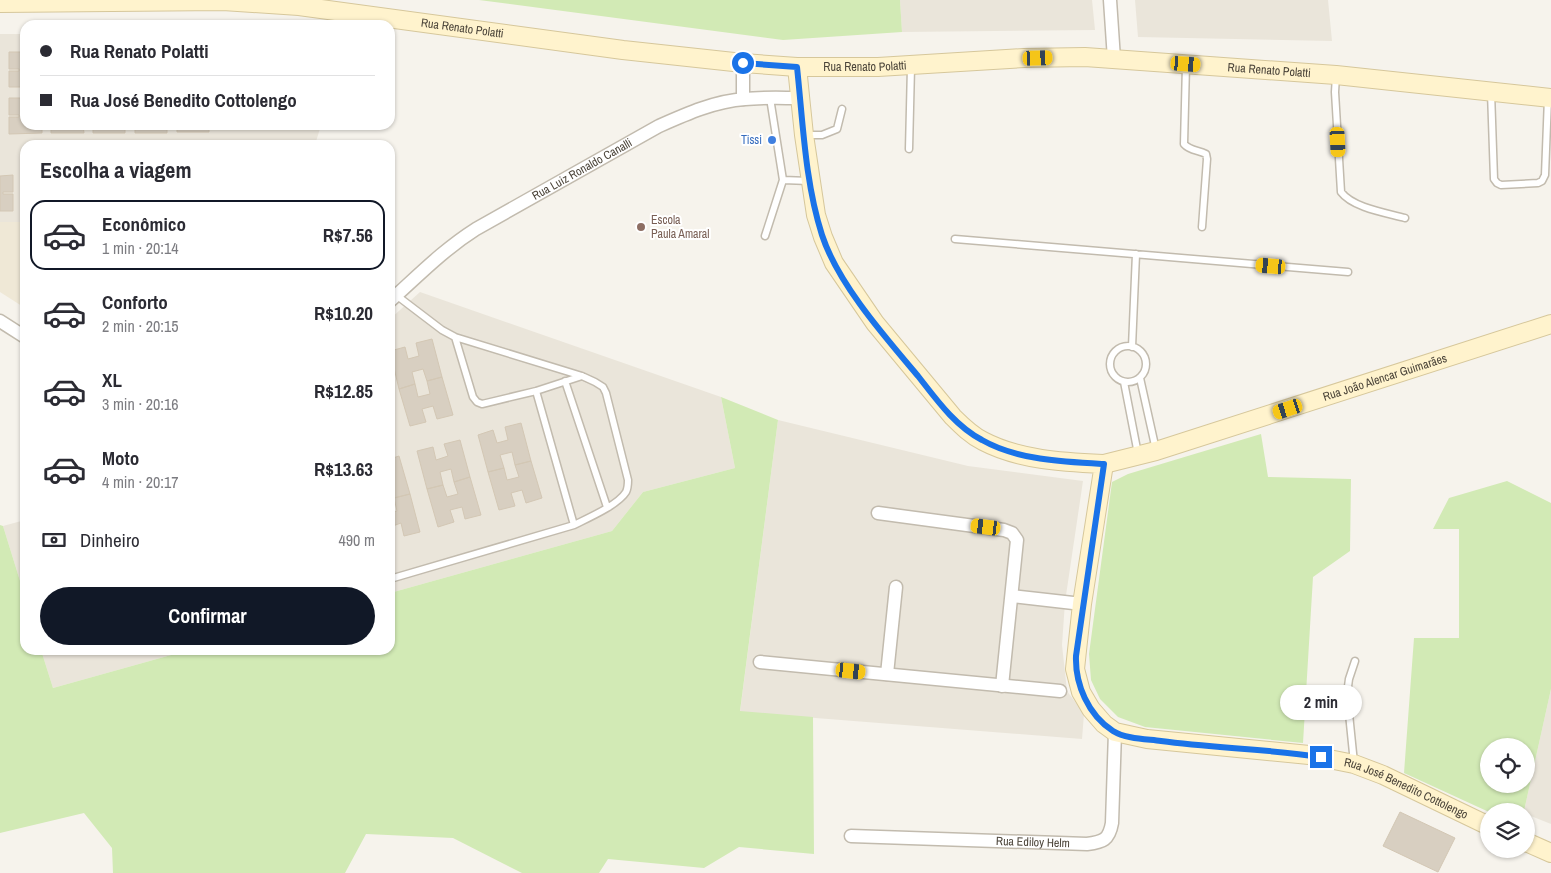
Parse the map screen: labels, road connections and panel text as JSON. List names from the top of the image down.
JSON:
{
  "streets": {
    "main road": ["Rua Renato Polatti", "Rua João Alencar Guimarães", "Rua José Benedito Cottolengo"],
    "street": ["Rua Luiz Ronaldo Canalli", "Rua Ediloy Helm"]
  },
  "crossings": [
    ["Rua José Benedito Cottolengo", "Rua Ediloy Helm"]
  ],
  "places": ["Tissi", "Escola Paula Amaral"],
  "page": {
    "banner": ["Rua Renato Polatti", "Rua José Benedito Cottolengo"],
    "heading": "Escolha a viagem",
    "list": [
      {
        "name": "Econômico",
        "note": "1 min · 20:14",
        "value": "R$7.56"
      },
      {
        "name": "Conforto",
        "note": "2 min · 20:15",
        "value": "R$10.20"
      },
      {
        "name": "XL",
        "note": "3 min · 20:16",
        "value": "R$12.85"
      },
      {
        "name": "Moto",
        "note": "4 min · 20:17",
        "value": "R$13.63"
      }
    ],
    "pay": ["Dinheiro", "490 m"],
    "buttons": "Confirmar",
    "bubble": "2 min"
  }
}
